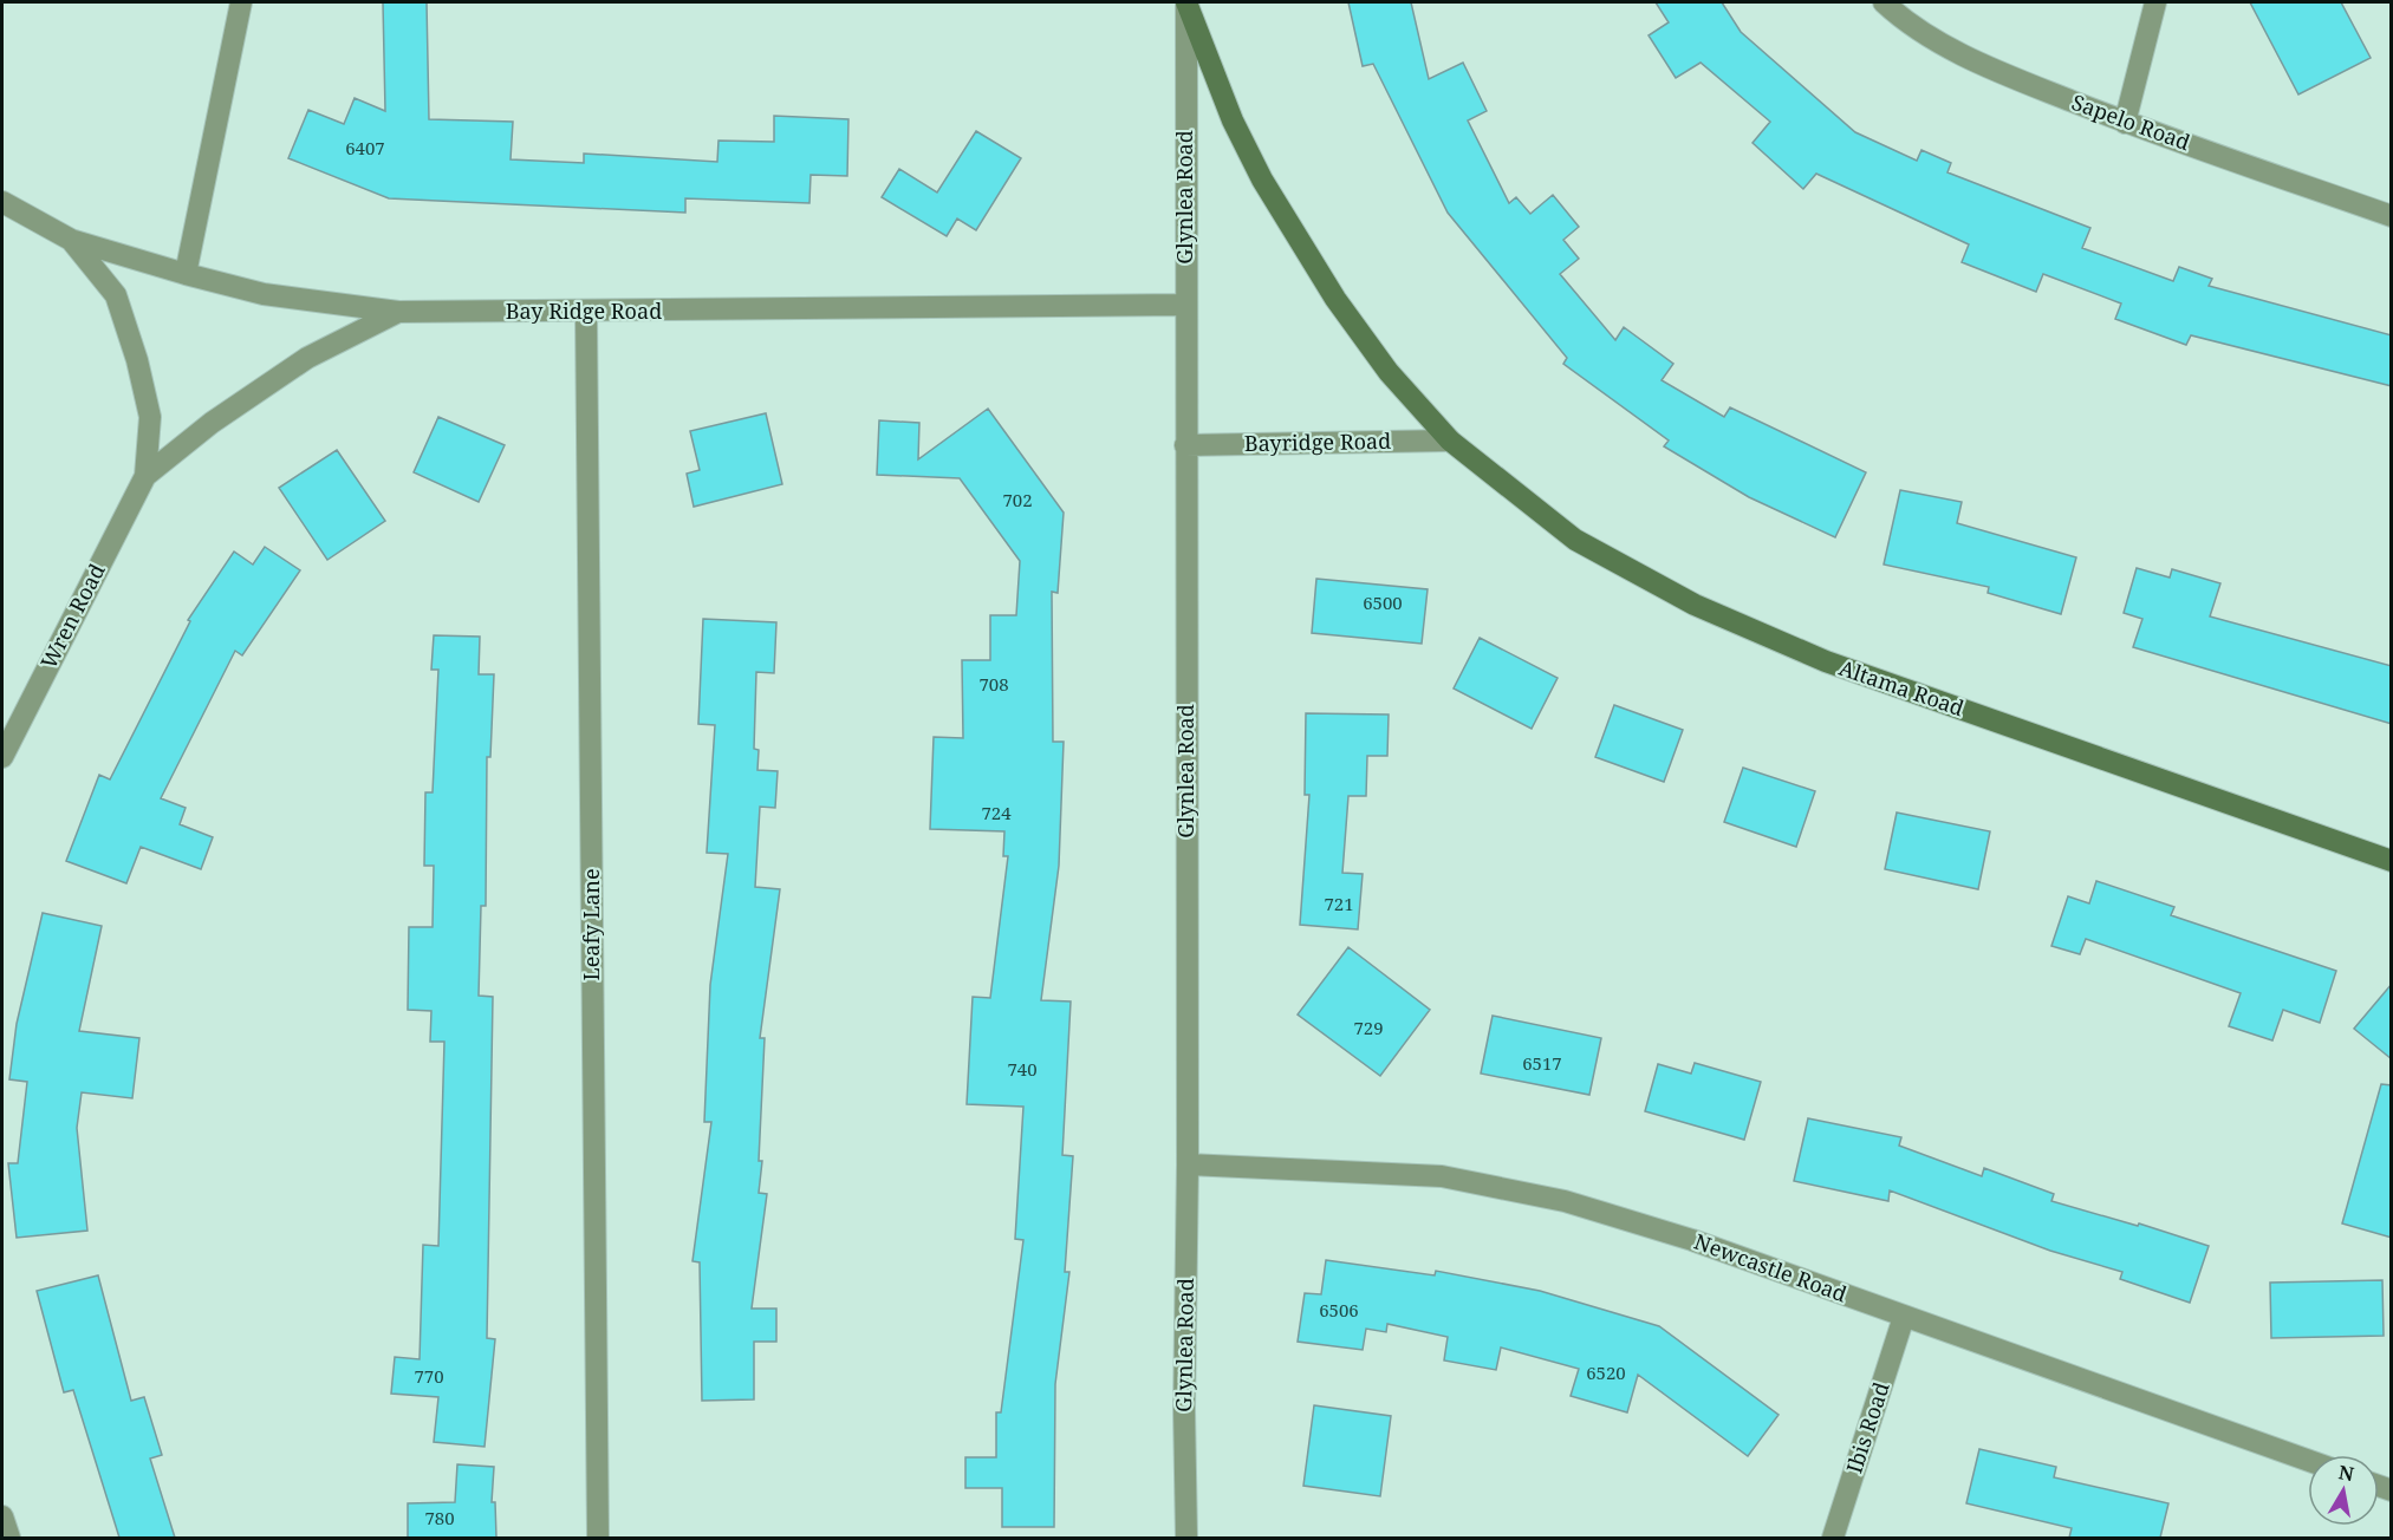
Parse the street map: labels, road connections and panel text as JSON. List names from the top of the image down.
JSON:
{
  "streets": {
    "street": [
      "Sapelo Road",
      "Glynlea Road",
      "Bay Ridge Road",
      "Bayridge Road",
      "Wren Road",
      "Altama Road",
      "Leafy Lane",
      "Newcastle Road",
      "Ibis Road"
    ]
  },
  "crossings": [
    ["Glynlea Road", "Bay Ridge Road"],
    ["Glynlea Road", "Bayridge Road"],
    ["Glynlea Road", "Altama Road"],
    ["Glynlea Road", "Newcastle Road"],
    ["Bay Ridge Road", "Wren Road"],
    ["Bay Ridge Road", "Leafy Lane"],
    ["Bayridge Road", "Altama Road"],
    ["Newcastle Road", "Ibis Road"]
  ],
  "house_numbers": [
    "6407",
    "702",
    "6500",
    "708",
    "724",
    "721",
    "729",
    "6517",
    "740",
    "6506",
    "6520",
    "770",
    "780"
  ],
  "north": "top"
}
